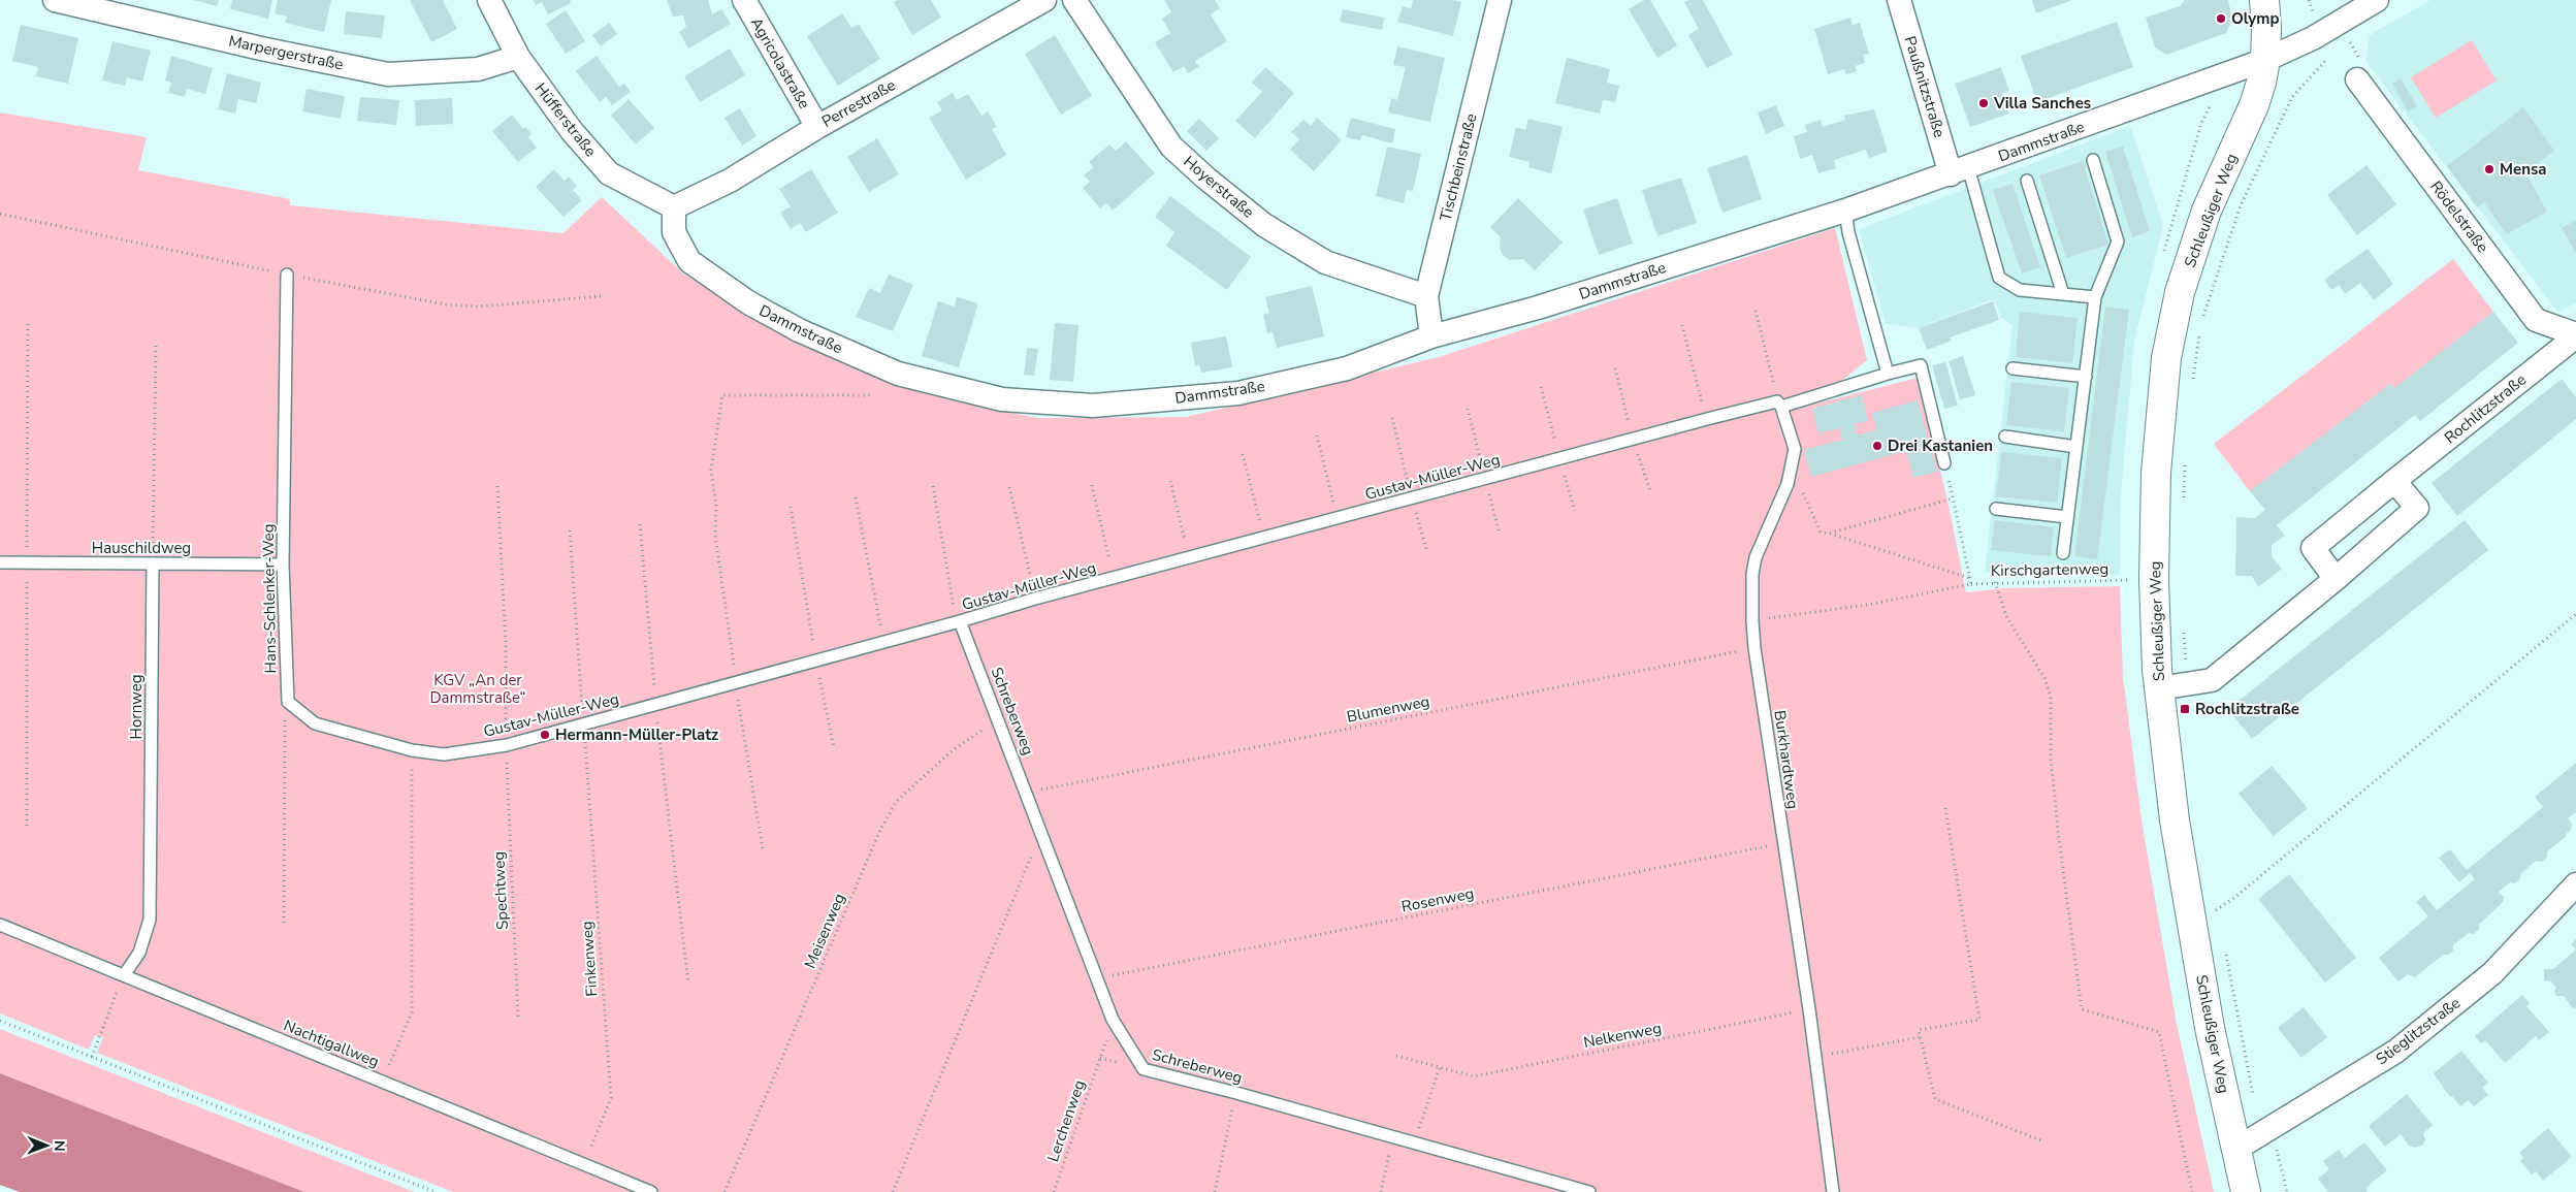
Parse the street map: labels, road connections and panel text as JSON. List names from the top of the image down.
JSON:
{
  "streets": {
    "main road": ["Schleußiger Weg"],
    "street": [
      "Marpergerstraße",
      "Agricolastraße",
      "Paußnitzstraße",
      "Perrestraße",
      "Hüfferstraße",
      "Dammstraße",
      "Tischbeinstraße",
      "Hoyerstraße",
      "Rödelstraße",
      "Rochlitzstraße",
      "Stieglitzstraße"
    ],
    "lane": [
      "Gustav-Müller-Weg",
      "Hauschildweg",
      "Hans-Schlenker-Weg",
      "Hornweg",
      "Schreberweg",
      "Burkhardtweg",
      "Nachtigallweg"
    ],
    "path": [
      "Kirschgartenweg",
      "Blumenweg",
      "Spechtweg",
      "Rosenweg",
      "Meisenweg",
      "Finkenweg",
      "Nelkenweg",
      "Lerchenweg"
    ]
  },
  "crossings": [
    ["Marpergerstraße", "Hüfferstraße"],
    ["Agricolastraße", "Perrestraße"],
    ["Paußnitzstraße", "Dammstraße"],
    ["Perrestraße", "Hüfferstraße"],
    ["Perrestraße", "Dammstraße"],
    ["Hüfferstraße", "Dammstraße"],
    ["Dammstraße", "Tischbeinstraße"],
    ["Dammstraße", "Schleußiger Weg"],
    ["Tischbeinstraße", "Hoyerstraße"],
    ["Schleußiger Weg", "Stieglitzstraße"],
    ["Rödelstraße", "Rochlitzstraße"],
    ["Gustav-Müller-Weg", "Hans-Schlenker-Weg"],
    ["Gustav-Müller-Weg", "Schreberweg"],
    ["Gustav-Müller-Weg", "Burkhardtweg"],
    ["Hauschildweg", "Hans-Schlenker-Weg"],
    ["Hauschildweg", "Hornweg"],
    ["Kirschgartenweg", "Burkhardtweg"],
    ["Hornweg", "Nachtigallweg"],
    ["Blumenweg", "Schreberweg"],
    ["Blumenweg", "Burkhardtweg"],
    ["Schreberweg", "Rosenweg"],
    ["Schreberweg", "Meisenweg"],
    ["Burkhardtweg", "Rosenweg"],
    ["Burkhardtweg", "Nelkenweg"],
    ["Finkenweg", "Nachtigallweg"]
  ],
  "parks": ["KGV „An der Dammstraße“"],
  "places": {
    "other": [
      "Olymp",
      "Villa Sanches",
      "Mensa",
      "Drei Kastanien",
      "Hermann-Müller-Platz"
    ],
    "transit": ["Rochlitzstraße"]
  },
  "north": "right"
}
